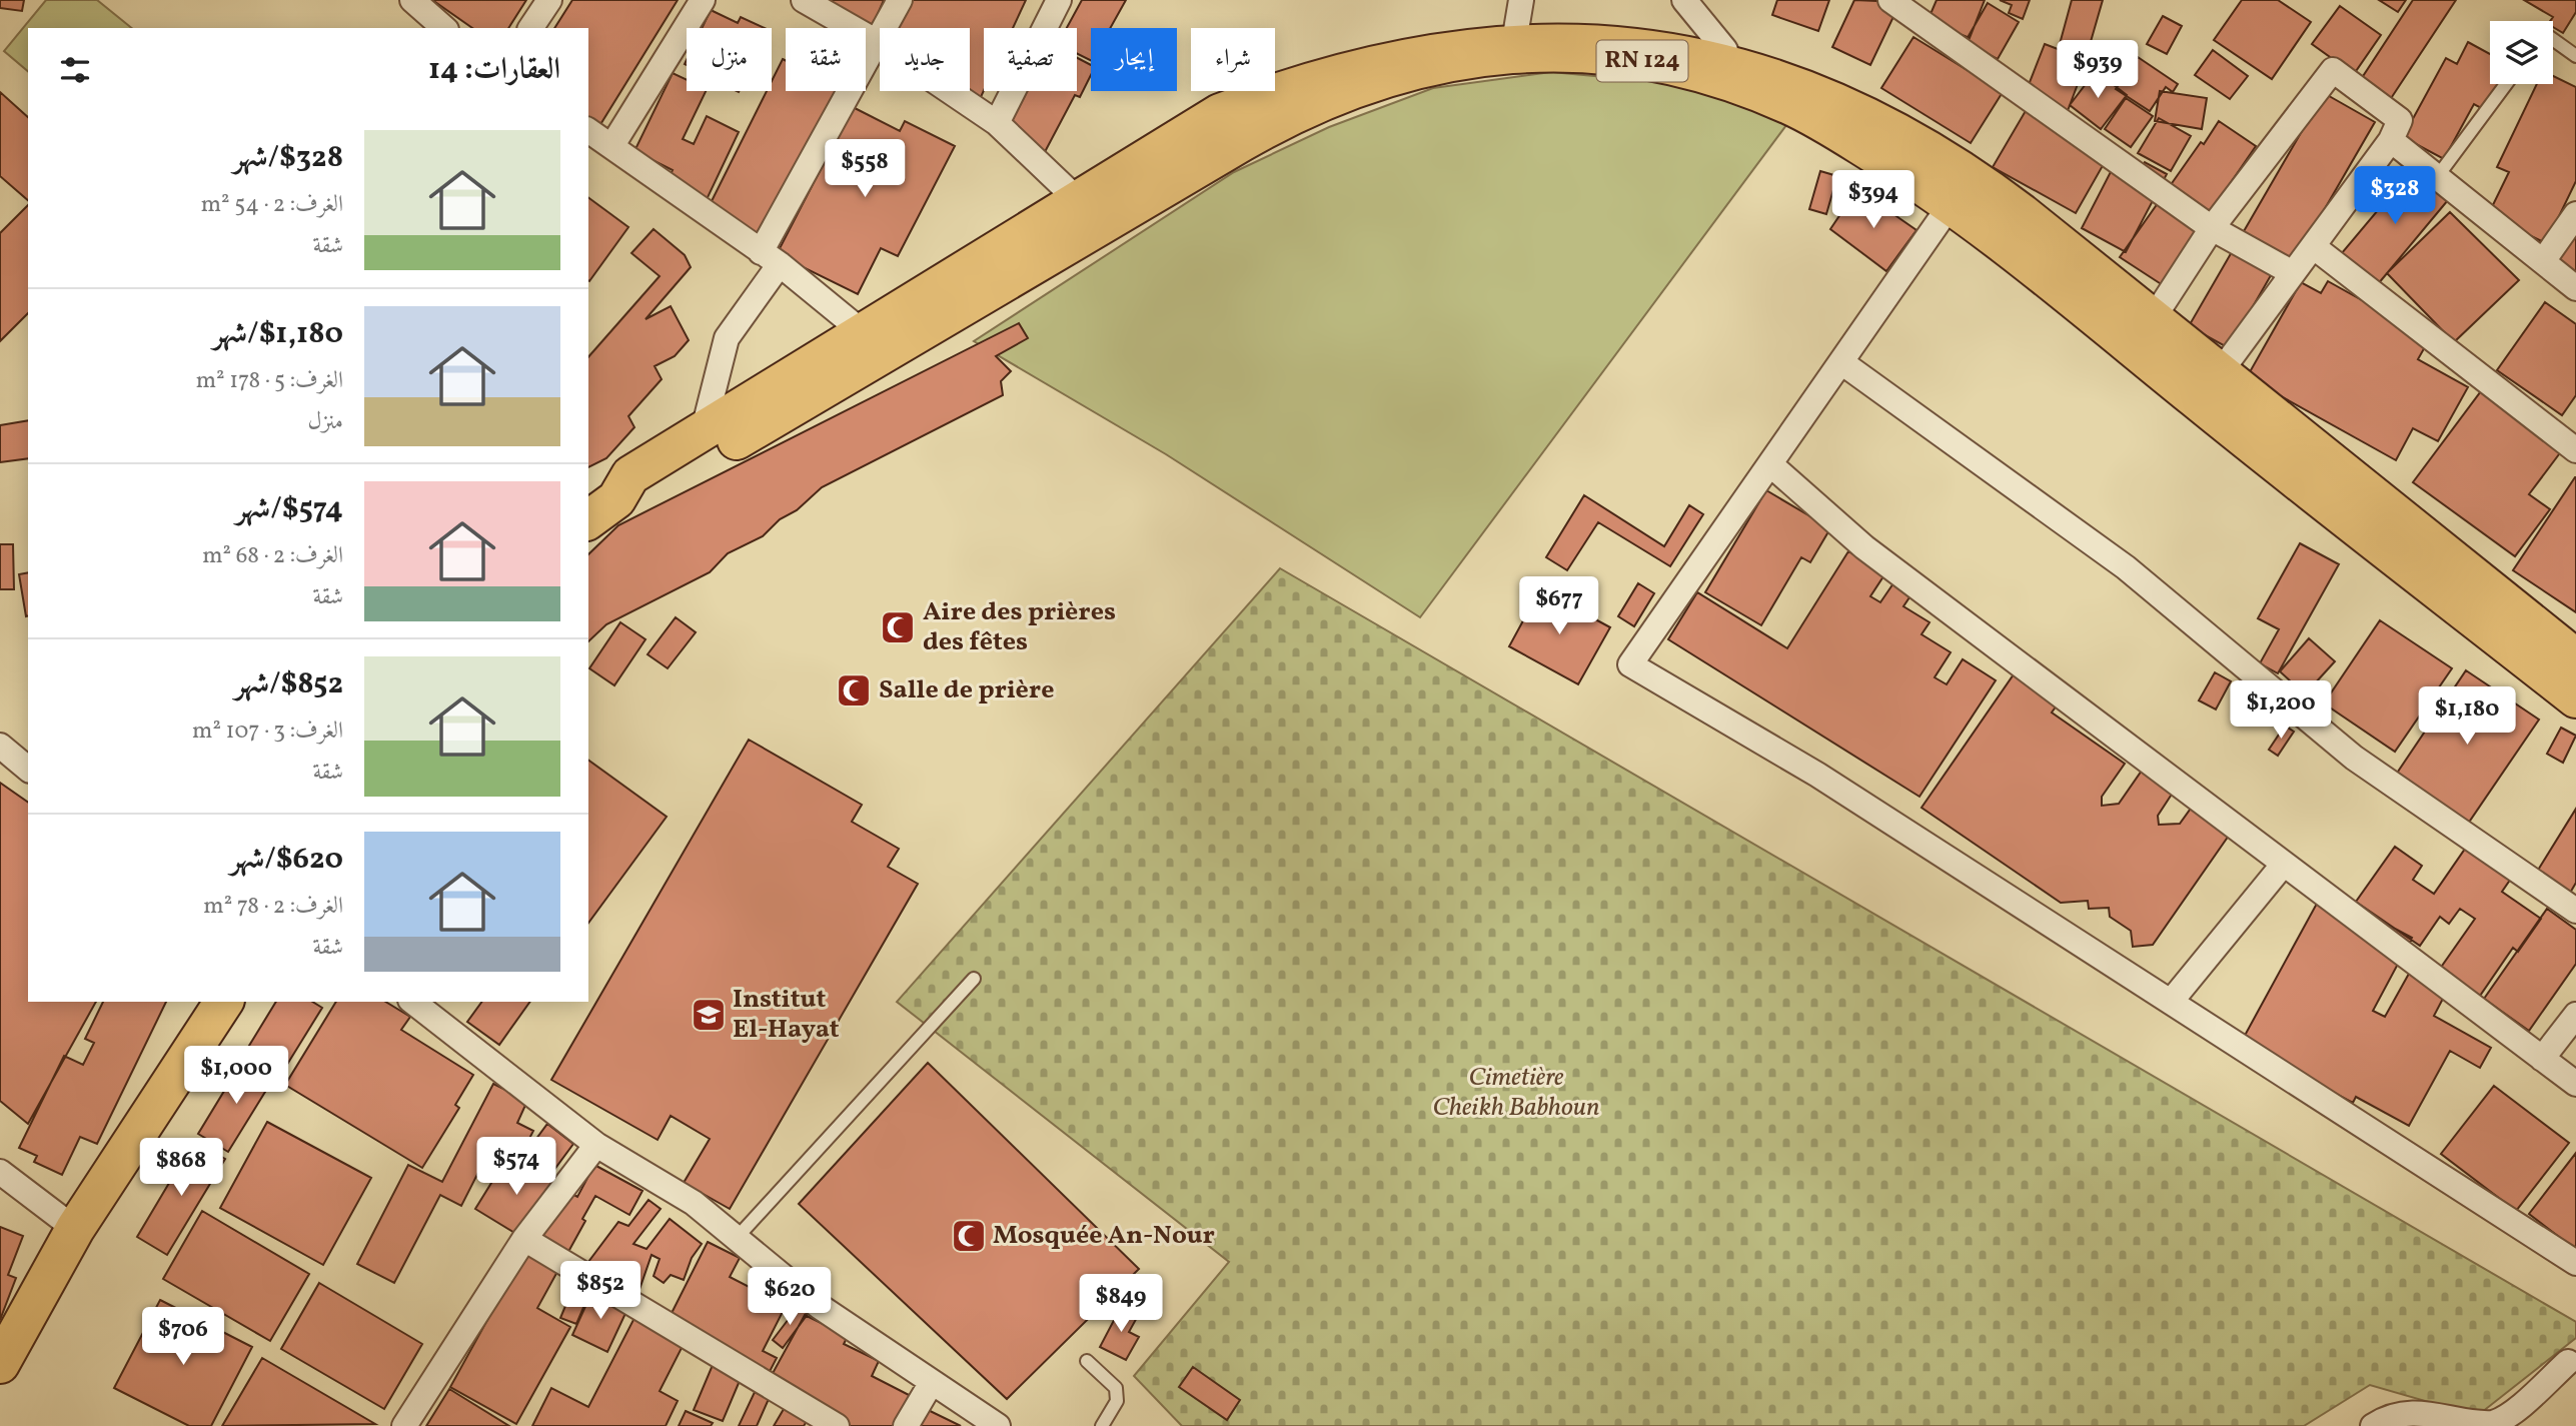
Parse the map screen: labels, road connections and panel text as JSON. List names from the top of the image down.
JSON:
{
  "streets": {
    "main road": ["RN 124"]
  },
  "parks": ["Cimetière Cheikh Babhoun"],
  "places": {
    "mosque": ["Aire des prières des fêtes", "Salle de prière", "Mosquée An-Nour"],
    "school or university": ["Institut El-Hayat"]
  },
  "page": {
    "chip": [
      "شراء",
      "إيجار",
      "تصفية",
      "جديد",
      "شقة",
      "منزل"
    ],
    "heading": "العقارات: 14",
    "price": [
      "$939",
      "$558",
      "$328",
      "$394",
      "$677",
      "$1,200",
      "$1,180",
      "$1,000",
      "$574",
      "$868",
      "$852",
      "$620",
      "$849",
      "$706"
    ],
    "list": [
      {
        "name": "$328/شهر",
        "note": "الغرف: 2 · 54 m² · شقة"
      },
      {
        "name": "$1,180/شهر",
        "note": "الغرف: 5 · 178 m² · منزل"
      },
      {
        "name": "$574/شهر",
        "note": "الغرف: 2 · 68 m² · شقة"
      },
      {
        "name": "$852/شهر",
        "note": "الغرف: 3 · 107 m² · شقة"
      },
      {
        "name": "$620/شهر",
        "note": "الغرف: 2 · 78 m² · شقة"
      }
    ]
  }
}
